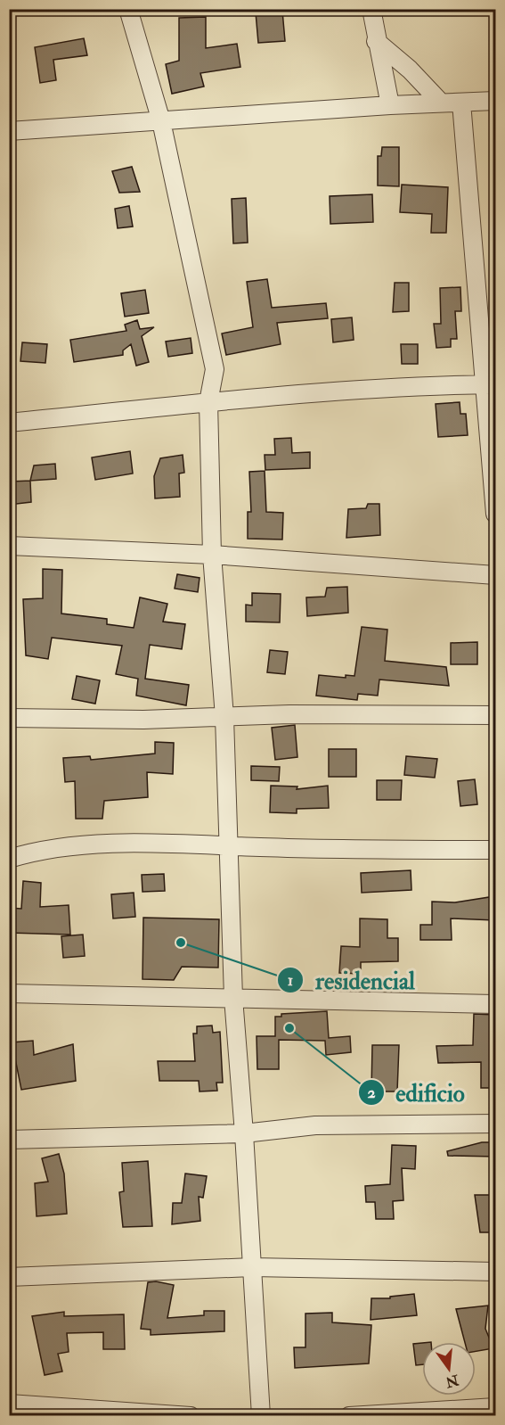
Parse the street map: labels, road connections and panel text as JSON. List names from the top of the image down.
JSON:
{
  "places": ["residencial", "edificio"],
  "north": "bottom"
}
